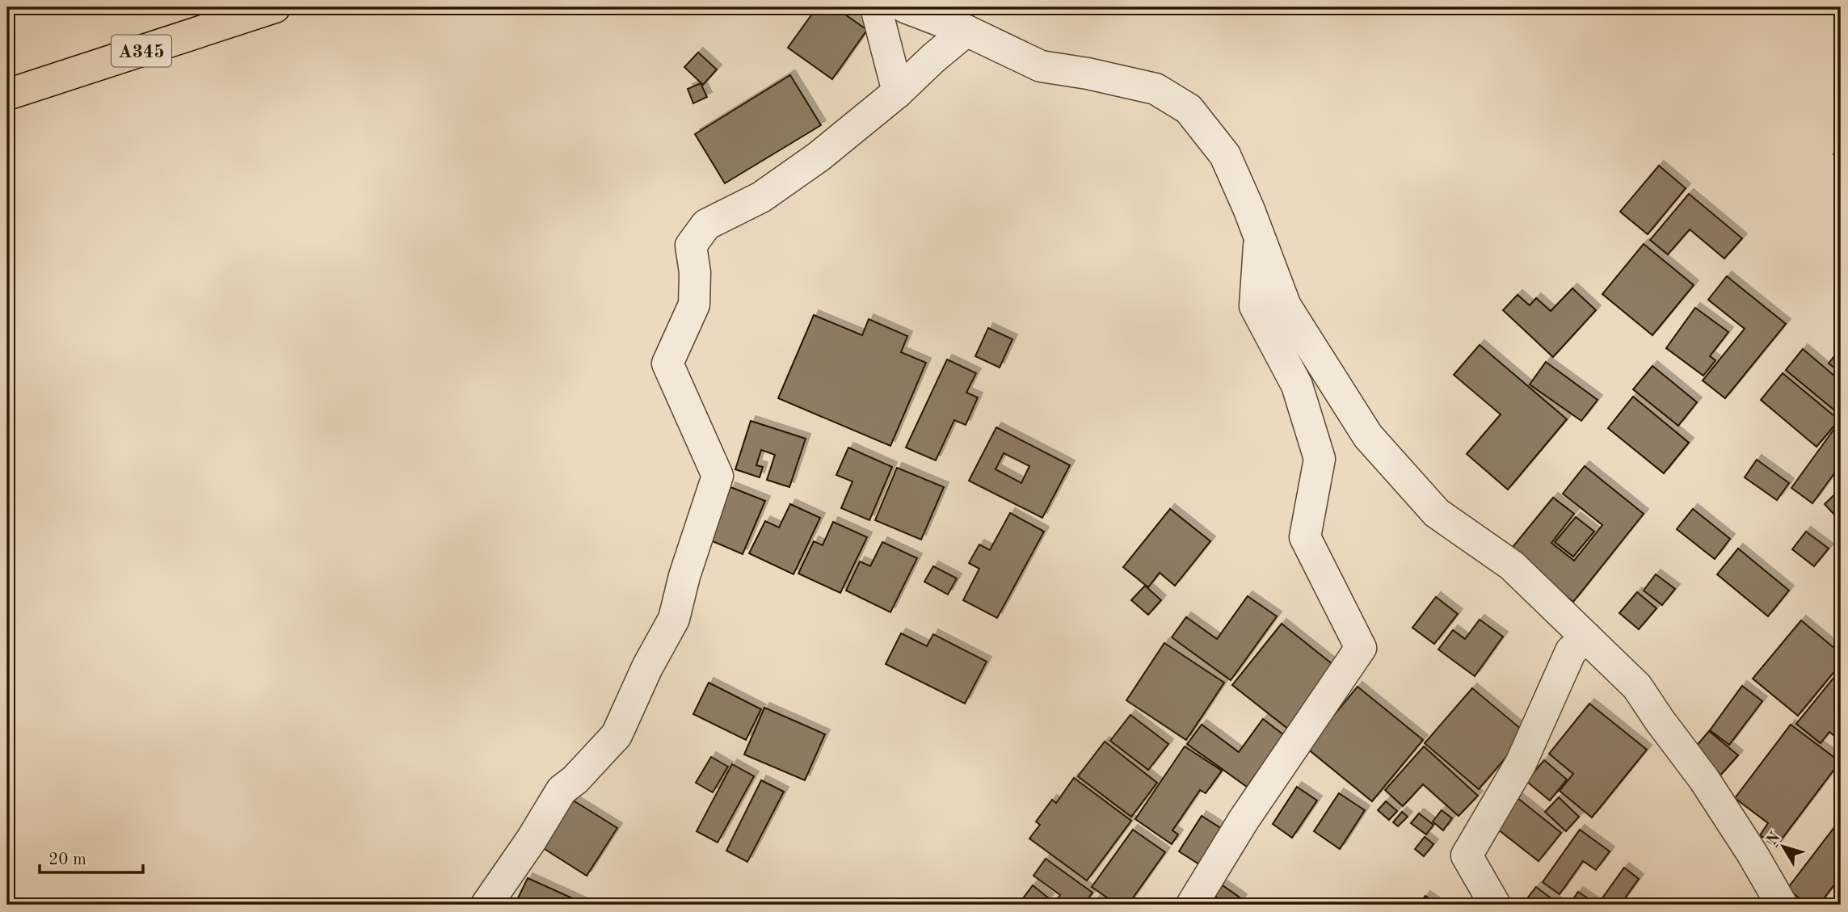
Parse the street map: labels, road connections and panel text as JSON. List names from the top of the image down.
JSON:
{
  "streets": {
    "highway": ["A345"]
  },
  "scale_bar": "20 m",
  "north": "top left"
}
